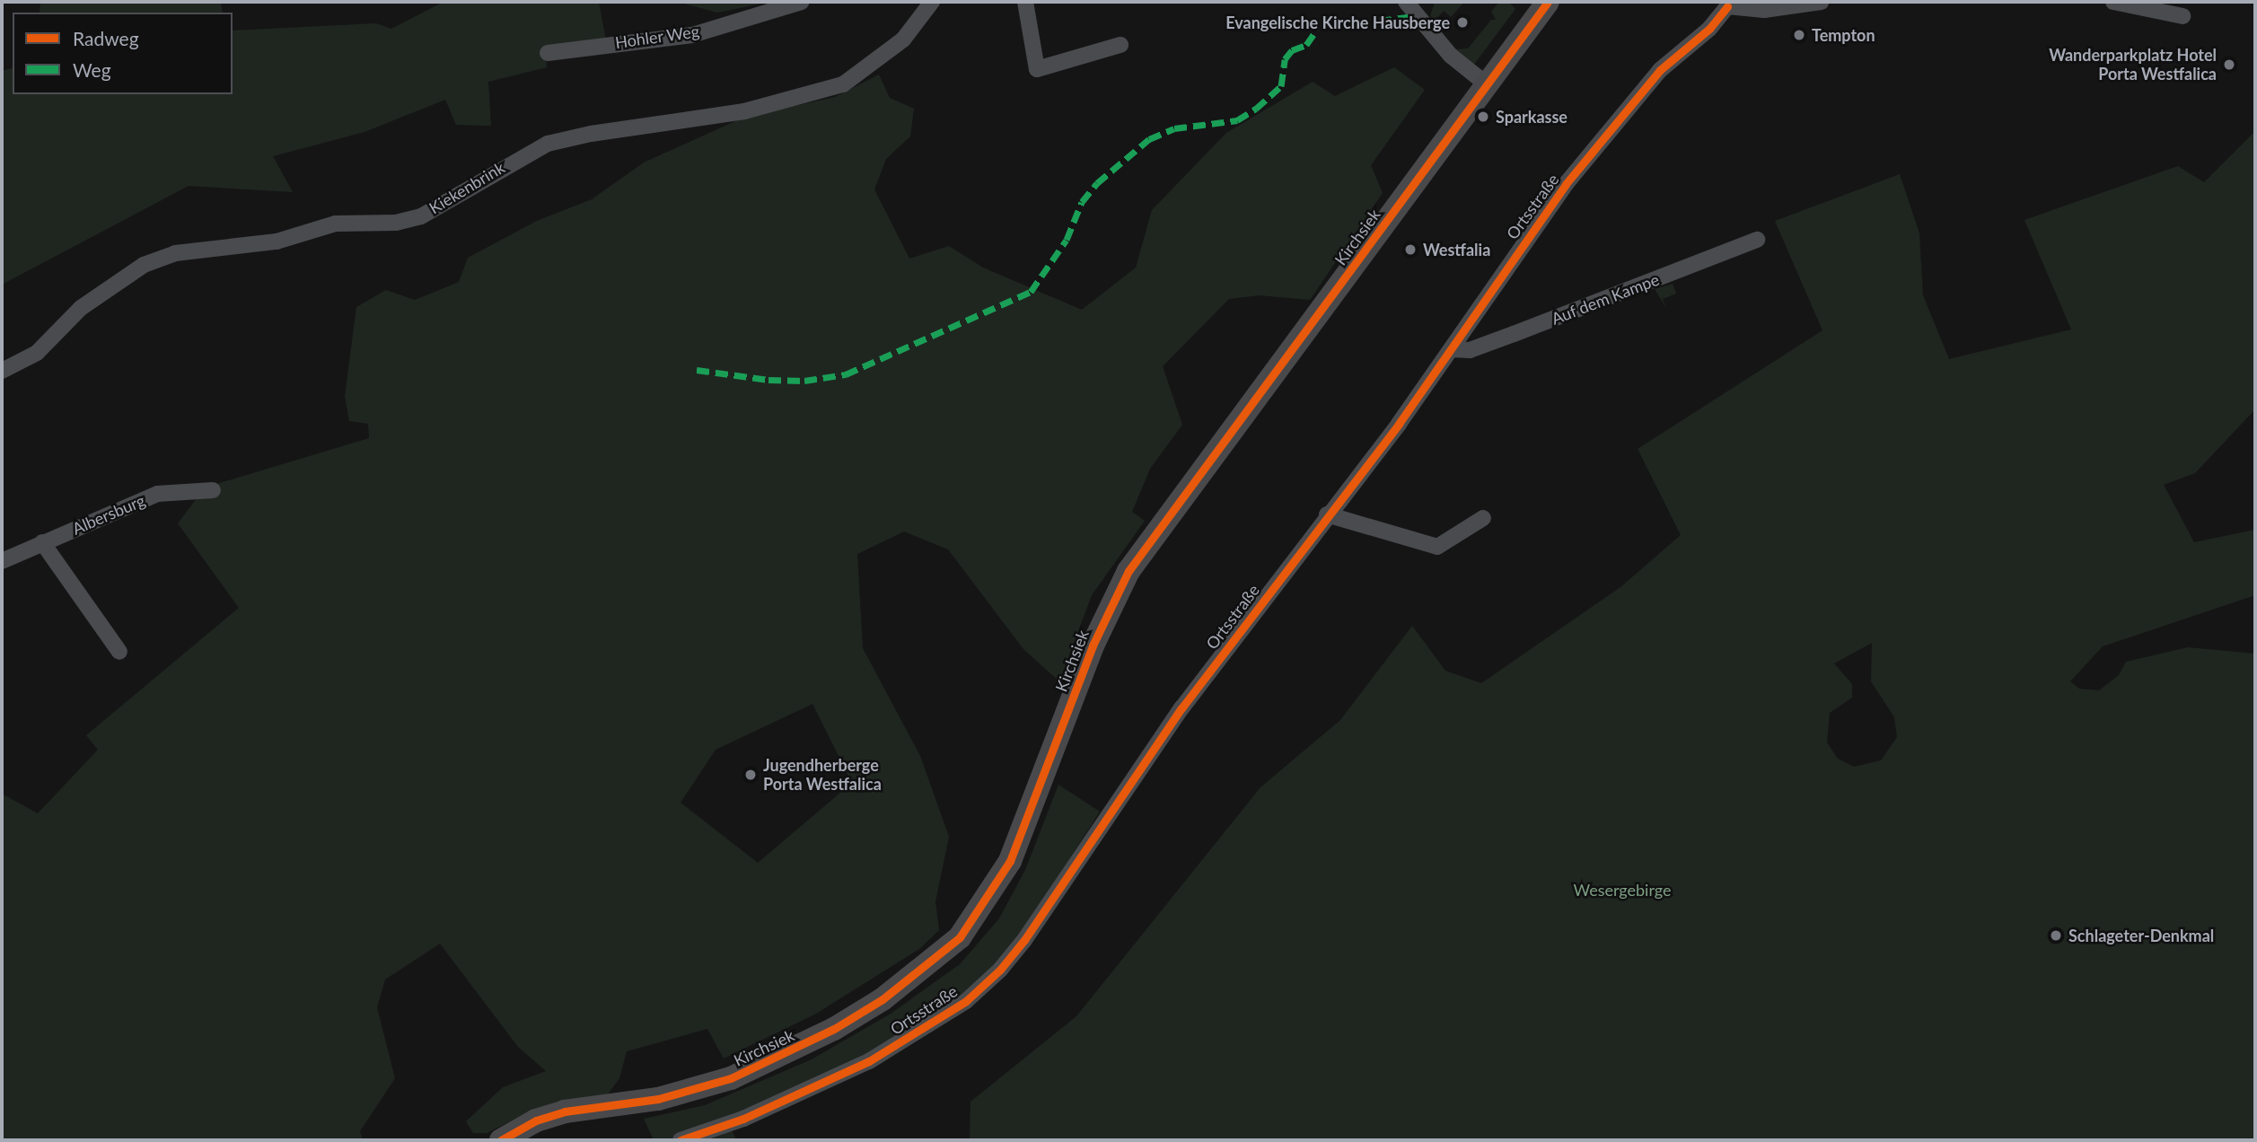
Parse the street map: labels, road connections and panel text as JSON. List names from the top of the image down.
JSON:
{
  "streets": {
    "main road": ["Kirchsiek"],
    "street": [
      "Hohler Weg",
      "Kiekenbrink",
      "Ortsstraße",
      "Auf dem Kampe",
      "Albersburg"
    ]
  },
  "crossings": [
    ["Ortsstraße", "Auf dem Kampe"]
  ],
  "parks": ["Wesergebirge"],
  "places": [
    "Evangelische Kirche Hausberge",
    "Tempton",
    "Wanderparkplatz Hotel Porta Westfalica",
    "Sparkasse",
    "Westfalia",
    "Jugendherberge Porta Westfalica",
    "Schlageter-Denkmal"
  ],
  "legend": ["Radweg", "Weg"]
}
